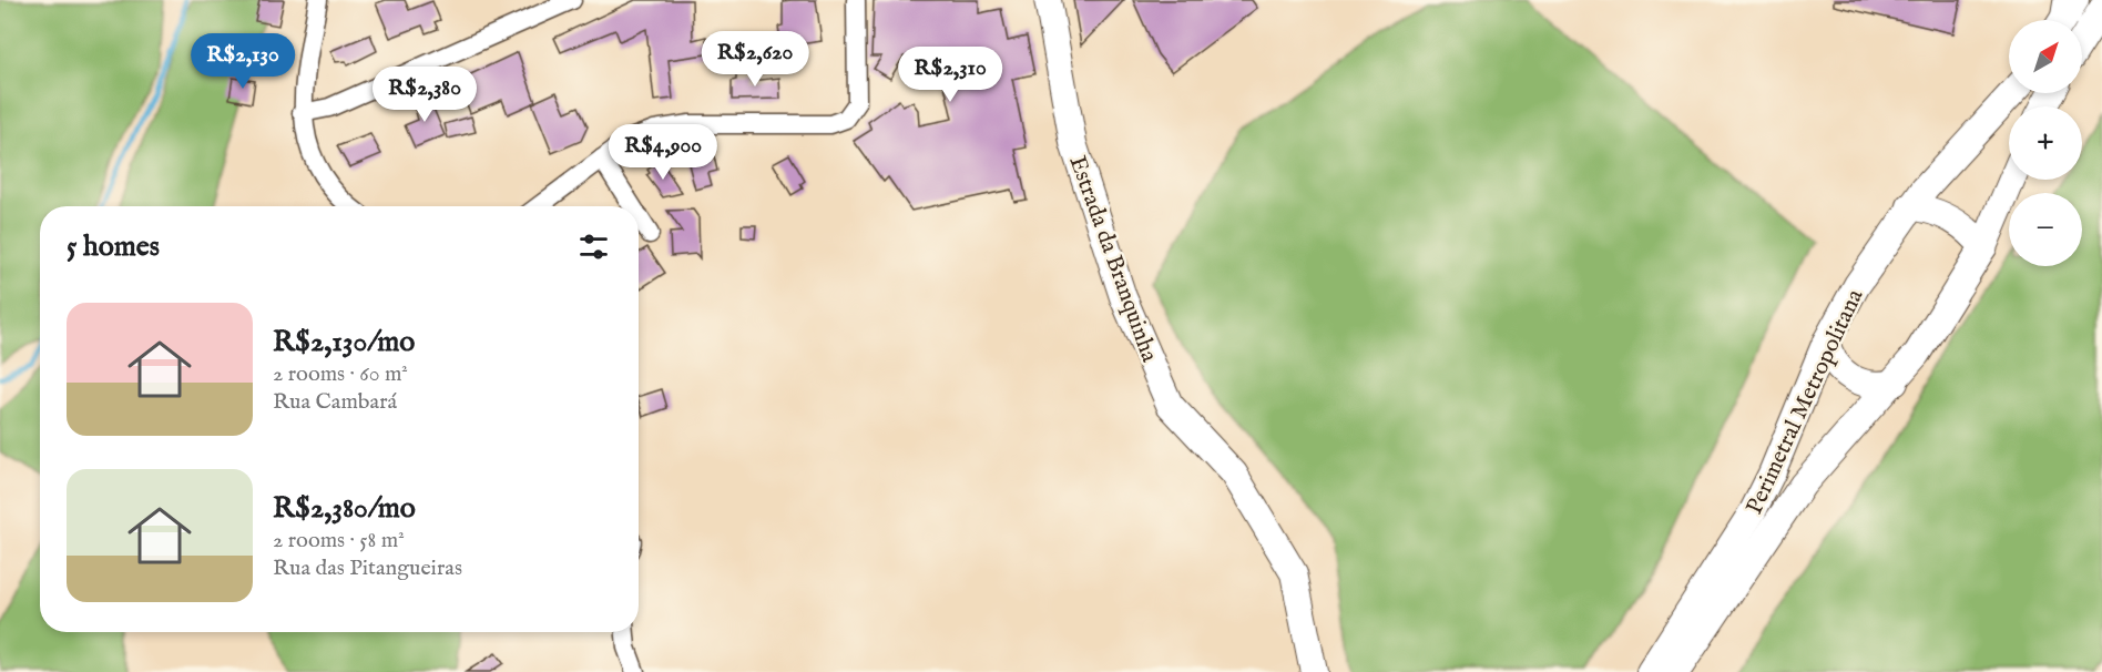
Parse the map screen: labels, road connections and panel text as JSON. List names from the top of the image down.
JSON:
{
  "streets": {
    "main road": ["Estrada da Branquinha", "Perimetral Metropolitana"]
  },
  "north": "top right",
  "page": {
    "map_buttons": ["+", "−"],
    "price": [
      "R$2,620",
      "R$2,130",
      "R$2,310",
      "R$2,380",
      "R$4,900"
    ],
    "heading": "5 homes",
    "list": [
      {
        "name": "R$2,130/mo",
        "note": "2 rooms · 60 m² · Rua Cambará"
      },
      {
        "name": "R$2,380/mo",
        "note": "2 rooms · 58 m² · Rua das Pitangueiras"
      }
    ]
  }
}
